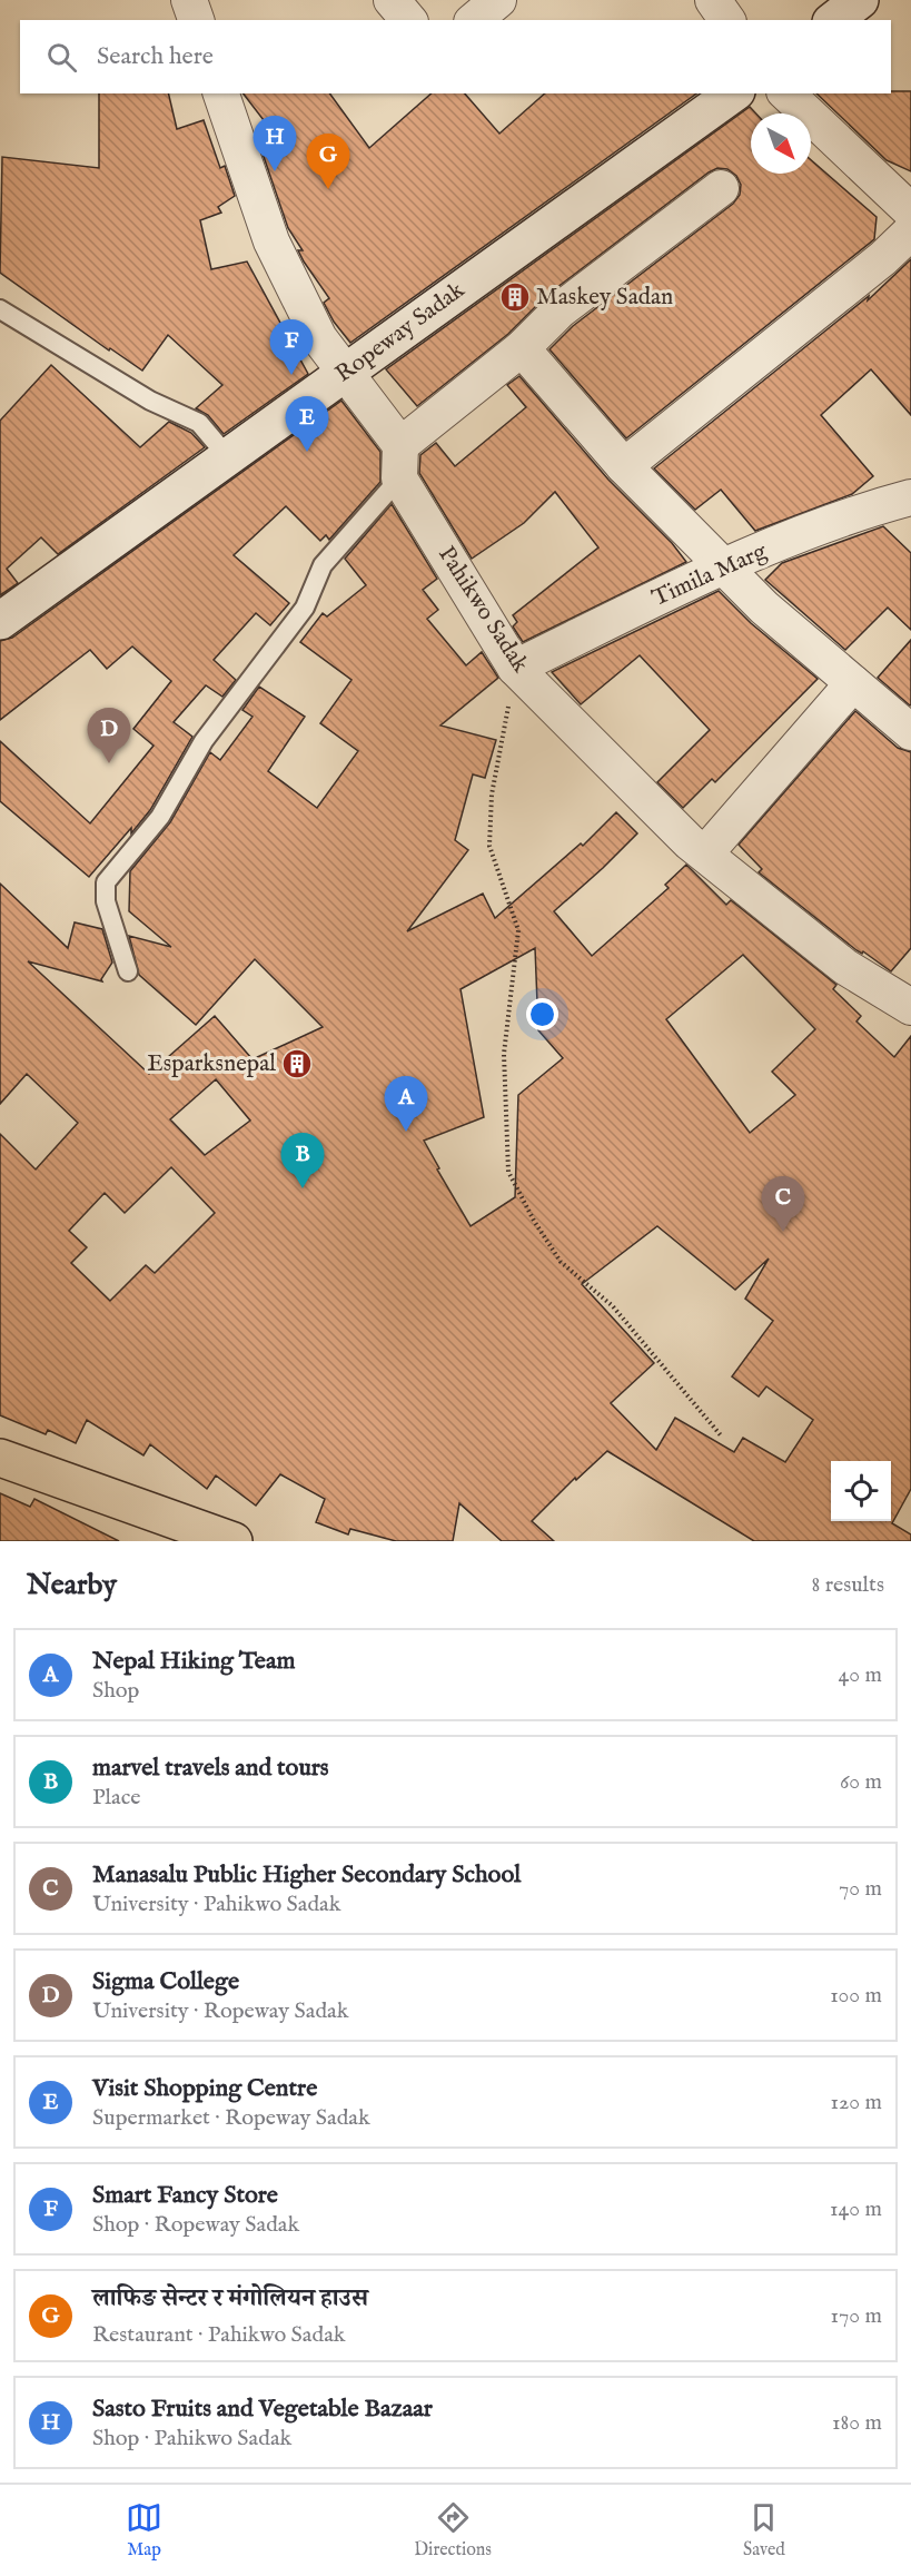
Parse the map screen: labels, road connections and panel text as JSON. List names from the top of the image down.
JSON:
{
  "streets": {
    "main road": ["Ropeway Sadak"],
    "street": ["Timila Marg", "Pahikwo Sadak"]
  },
  "crossings": [
    ["Ropeway Sadak", "Pahikwo Sadak"],
    ["Timila Marg", "Pahikwo Sadak"]
  ],
  "places": {
    "building": ["Maskey Sadan", "Esparksnepal"]
  },
  "north": "bottom right",
  "page": {
    "search": "Search here",
    "pins": [
      "H",
      "G",
      "F",
      "E",
      "D",
      "A",
      "B",
      "C"
    ],
    "heading": ["Nearby", "8 results"],
    "list": [
      {
        "mark": "A",
        "name": "Nepal Hiking Team",
        "note": "Shop",
        "value": "40 m"
      },
      {
        "mark": "B",
        "name": "marvel travels and tours",
        "note": "Place",
        "value": "60 m"
      },
      {
        "mark": "C",
        "name": "Manasalu Public Higher Secondary School",
        "note": "University · Pahikwo Sadak",
        "value": "70 m"
      },
      {
        "mark": "D",
        "name": "Sigma College",
        "note": "University · Ropeway Sadak",
        "value": "100 m"
      },
      {
        "mark": "E",
        "name": "Visit Shopping Centre",
        "note": "Supermarket · Ropeway Sadak",
        "value": "120 m"
      },
      {
        "mark": "F",
        "name": "Smart Fancy Store",
        "note": "Shop · Ropeway Sadak",
        "value": "140 m"
      },
      {
        "mark": "G",
        "name": "लाफिङ सेन्टर र मंगोलियन हाउस",
        "note": "Restaurant · Pahikwo Sadak",
        "value": "170 m"
      },
      {
        "mark": "H",
        "name": "Sasto Fruits and Vegetable Bazaar",
        "note": "Shop · Pahikwo Sadak",
        "value": "180 m"
      }
    ],
    "nav": ["Map", "Directions", "Saved"]
  }
}
